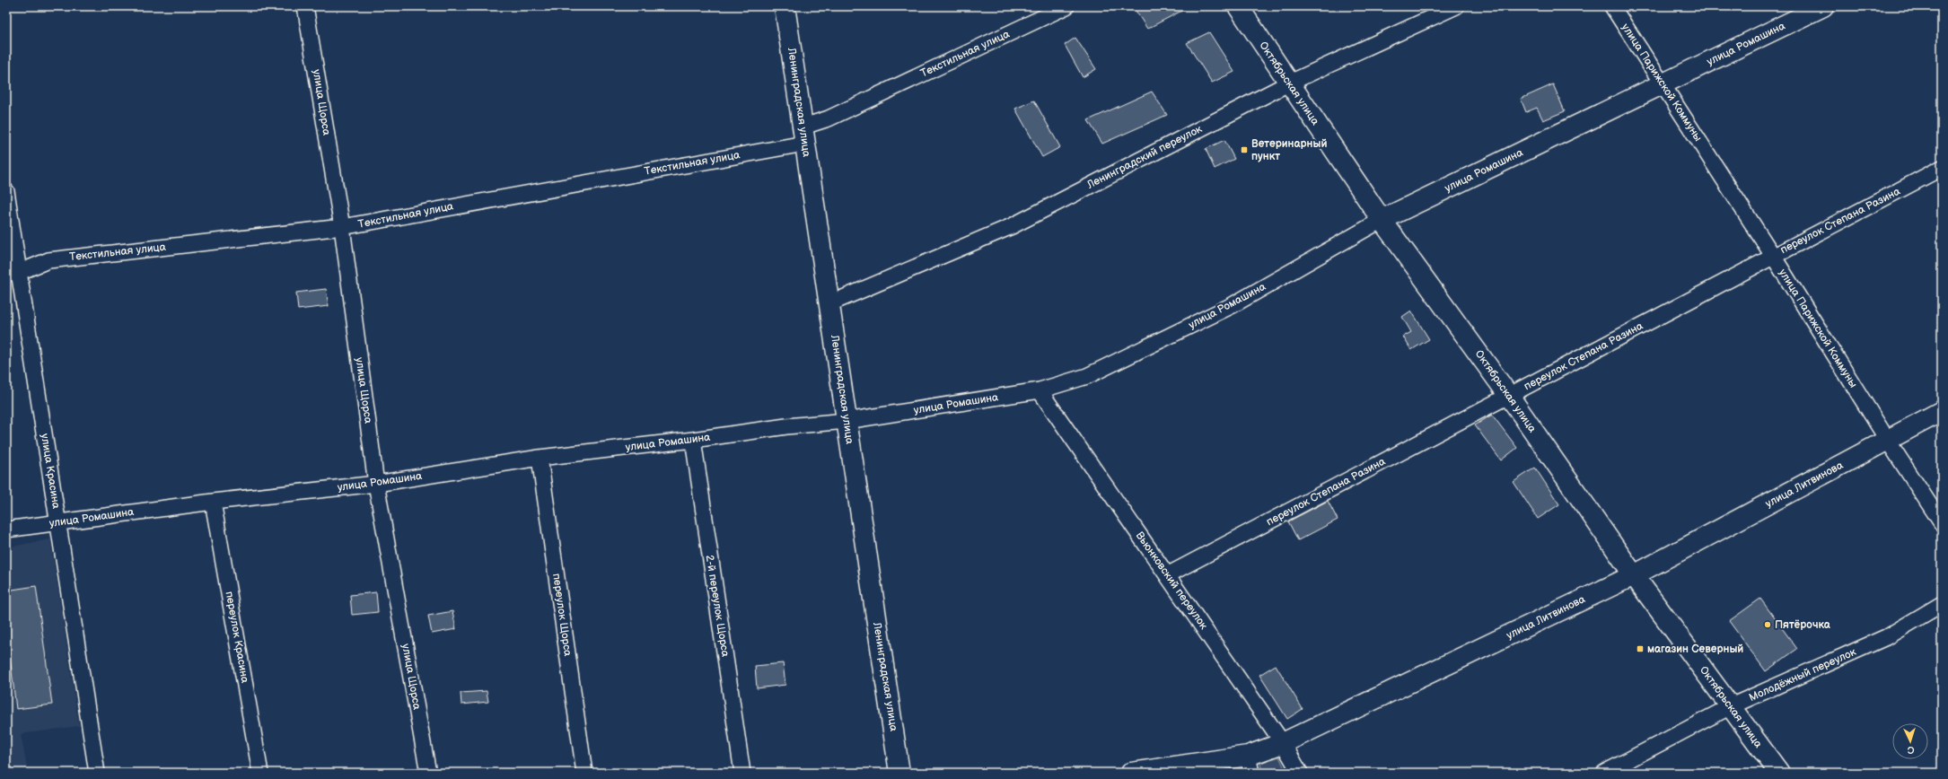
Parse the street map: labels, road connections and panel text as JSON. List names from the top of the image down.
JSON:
{
  "streets": {
    "main road": [
      "улица Ромашина",
      "Октябрьская улица",
      "Ленинградская улица",
      "улица Литвинова"
    ],
    "street": [
      "Текстильная улица",
      "улица Парижской Коммуны",
      "улица Щорса",
      "Ленинградский переулок",
      "переулок Степана Разина",
      "улица Красина",
      "Вьюнковский переулок",
      "2-й переулок Щорса",
      "переулок Щорса",
      "переулок Красина",
      "Молодёжный переулок"
    ]
  },
  "crossings": [
    ["улица Ромашина", "улица Парижской Коммуны"],
    ["улица Ромашина", "Октябрьская улица"],
    ["улица Ромашина", "улица Щорса"],
    ["улица Ромашина", "Ленинградская улица"],
    ["улица Ромашина", "улица Красина"],
    ["улица Ромашина", "Вьюнковский переулок"],
    ["улица Ромашина", "2-й переулок Щорса"],
    ["улица Ромашина", "переулок Щорса"],
    ["улица Ромашина", "переулок Красина"],
    ["Текстильная улица", "улица Щорса"],
    ["Текстильная улица", "Ленинградская улица"],
    ["Текстильная улица", "улица Красина"],
    ["улица Парижской Коммуны", "переулок Степана Разина"],
    ["улица Парижской Коммуны", "улица Литвинова"],
    ["Октябрьская улица", "Ленинградский переулок"],
    ["Октябрьская улица", "переулок Степана Разина"],
    ["Октябрьская улица", "улица Литвинова"],
    ["Октябрьская улица", "Молодёжный переулок"],
    ["Ленинградская улица", "Ленинградский переулок"],
    ["переулок Степана Разина", "Вьюнковский переулок"],
    ["улица Литвинова", "Вьюнковский переулок"]
  ],
  "places": {
    "transit": ["Ветеринарный пункт", "магазин Северный"],
    "other": ["Пятёрочка"]
  },
  "north": "bottom"
}
